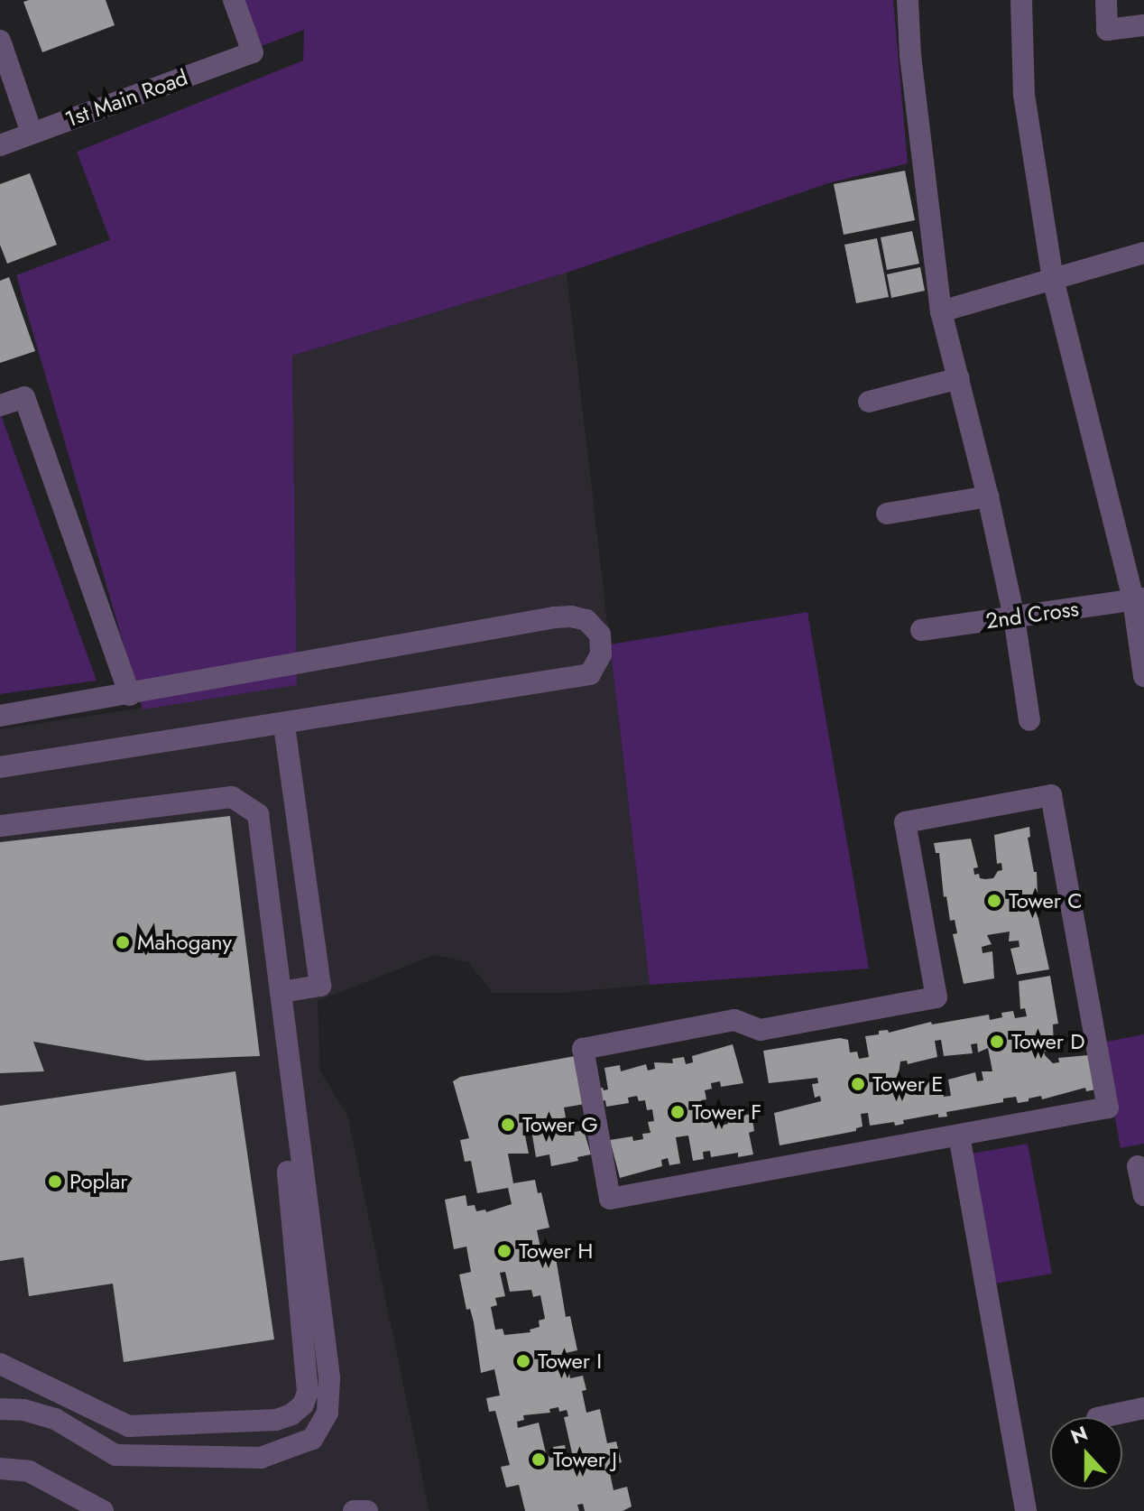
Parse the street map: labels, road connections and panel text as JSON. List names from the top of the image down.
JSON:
{
  "streets": {
    "street": ["1st Main Road", "2nd Cross"]
  },
  "places": [
    "Tower C",
    "Mahogany",
    "Tower D",
    "Tower E",
    "Tower F",
    "Tower G",
    "Poplar",
    "Tower H",
    "Tower I",
    "Tower J"
  ],
  "north": "top"
}
